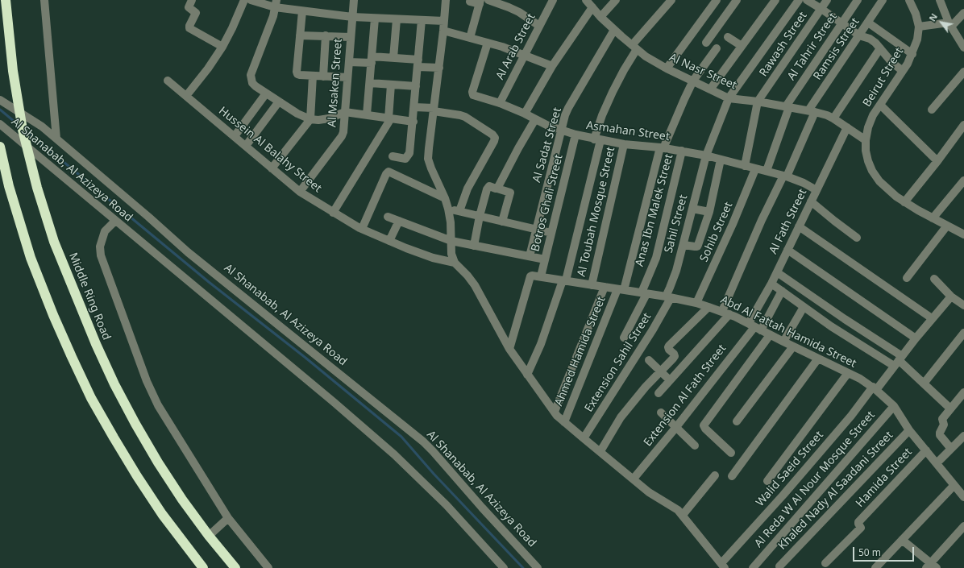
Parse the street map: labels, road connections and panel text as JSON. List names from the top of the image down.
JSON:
{
  "streets": {
    "highway": ["Middle Ring Road"],
    "street": [
      "Rawash Street",
      "Al Arab Street",
      "Al Tahrir Street",
      "Ramsis Street",
      "Al Nasr Street",
      "Beirut Street",
      "Al Msaken Street",
      "Asmahan Street",
      "Al Sadat Street",
      "Hussein Al Balahy Street",
      "Al Shanabab, Al Azizeya Road",
      "Botros Ghali Street",
      "Anas Ibn Malek Street",
      "Al Toubah Mosque Street",
      "Al Fath Street",
      "Sahil Street",
      "Sohib Street",
      "Abd Al Fattah Hamida Street",
      "Ahmed Hamida Street",
      "Extension Sahil Street",
      "Extension Al Fath Street",
      "Walid Saeid Street",
      "Hamida Street",
      "Al Reda W Al Nour Mosque Street",
      "Khaled Nady Al Saadani Street"
    ]
  },
  "crossings": [
    ["Rawash Street", "Al Nasr Street"],
    ["Al Arab Street", "Asmahan Street"],
    ["Al Tahrir Street", "Al Nasr Street"],
    ["Al Tahrir Street", "Asmahan Street"],
    ["Ramsis Street", "Al Nasr Street"],
    ["Ramsis Street", "Asmahan Street"],
    ["Ramsis Street", "Abd Al Fattah Hamida Street"],
    ["Al Nasr Street", "Beirut Street"],
    ["Al Nasr Street", "Al Sadat Street"],
    ["Al Nasr Street", "Al Fath Street"],
    ["Al Nasr Street", "Sahil Street"],
    ["Al Nasr Street", "Ahmed Hamida Street"],
    ["Al Msaken Street", "Hussein Al Balahy Street"],
    ["Asmahan Street", "Al Sadat Street"],
    ["Asmahan Street", "Botros Ghali Street"],
    ["Asmahan Street", "Anas Ibn Malek Street"],
    ["Asmahan Street", "Al Toubah Mosque Street"],
    ["Asmahan Street", "Al Fath Street"],
    ["Asmahan Street", "Sahil Street"],
    ["Asmahan Street", "Sohib Street"],
    ["Asmahan Street", "Ahmed Hamida Street"],
    ["Botros Ghali Street", "Abd Al Fattah Hamida Street"],
    ["Anas Ibn Malek Street", "Abd Al Fattah Hamida Street"],
    ["Al Toubah Mosque Street", "Abd Al Fattah Hamida Street"],
    ["Al Fath Street", "Abd Al Fattah Hamida Street"],
    ["Al Fath Street", "Extension Al Fath Street"],
    ["Sahil Street", "Abd Al Fattah Hamida Street"],
    ["Sahil Street", "Extension Sahil Street"],
    ["Sohib Street", "Abd Al Fattah Hamida Street"],
    ["Abd Al Fattah Hamida Street", "Ahmed Hamida Street"],
    ["Abd Al Fattah Hamida Street", "Extension Sahil Street"],
    ["Abd Al Fattah Hamida Street", "Extension Al Fath Street"],
    ["Abd Al Fattah Hamida Street", "Walid Saeid Street"],
    ["Abd Al Fattah Hamida Street", "Hamida Street"],
    ["Abd Al Fattah Hamida Street", "Al Reda W Al Nour Mosque Street"],
    ["Abd Al Fattah Hamida Street", "Khaled Nady Al Saadani Street"]
  ],
  "scale_bar": "50 m",
  "north": "top left"
}
